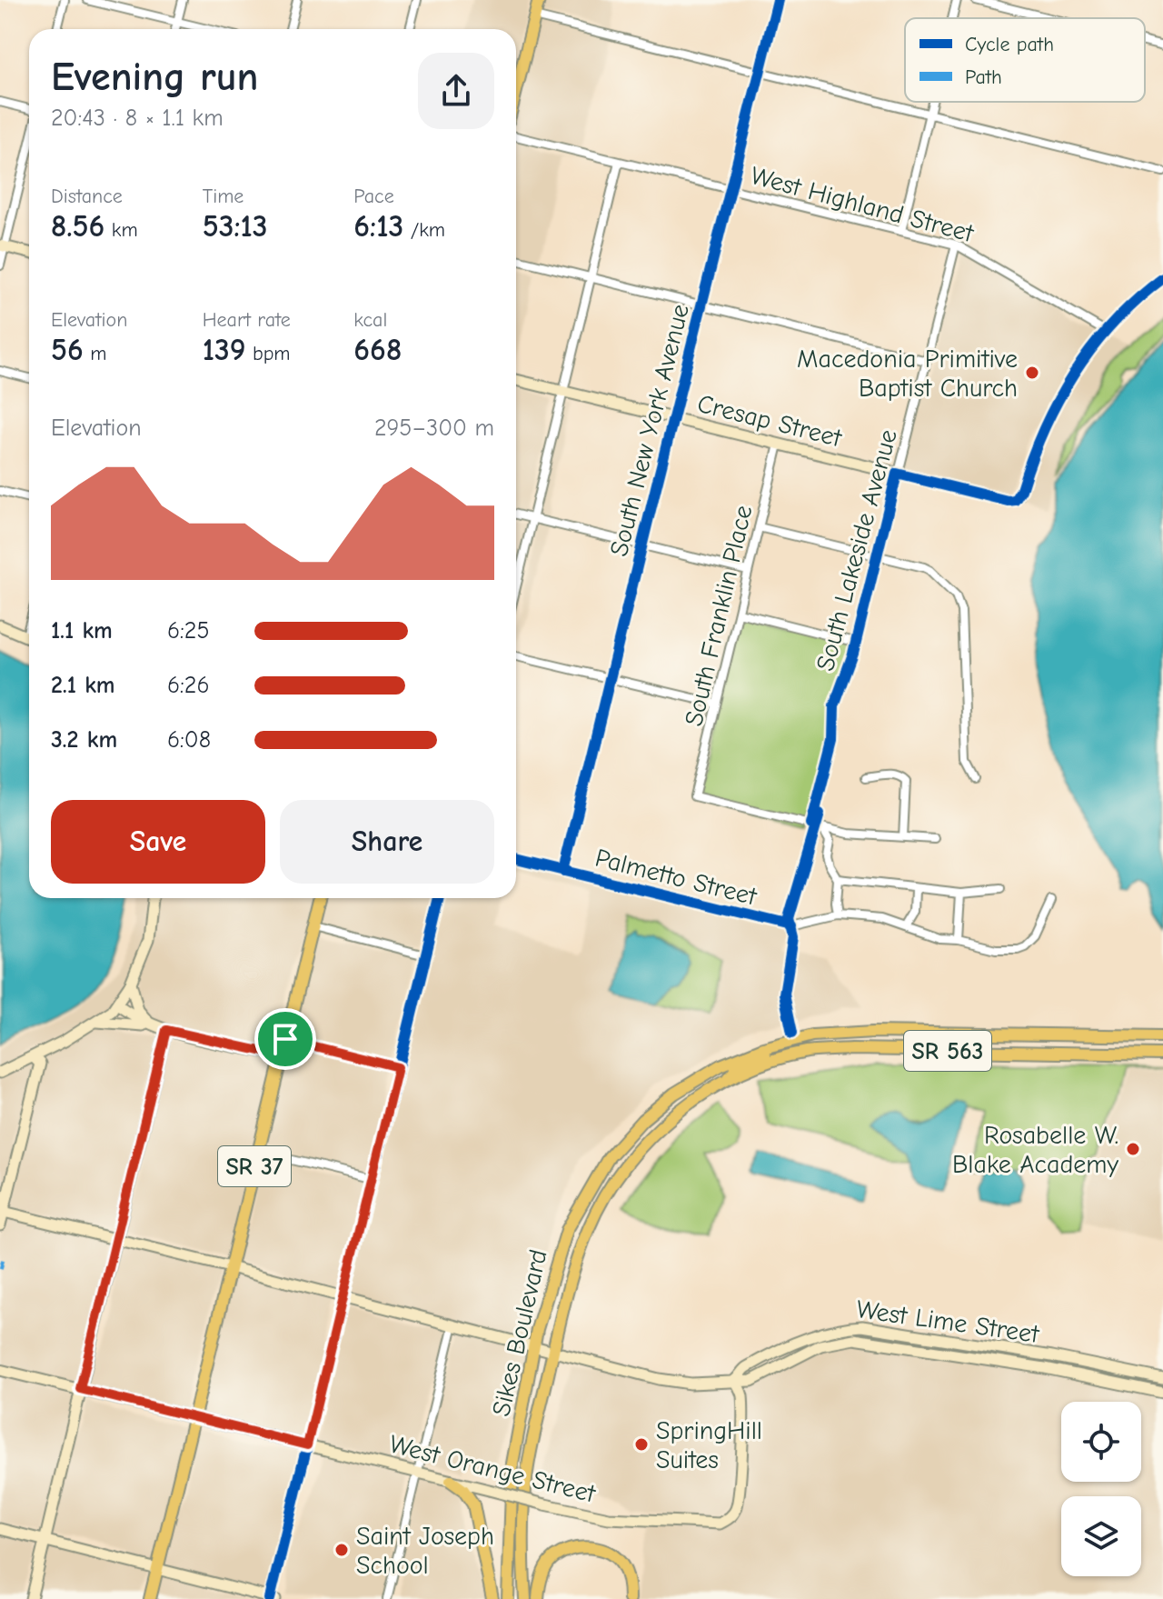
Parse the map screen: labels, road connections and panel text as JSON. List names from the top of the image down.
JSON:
{
  "streets": {
    "main road": ["SR 563", "SR 37", "Sikes Boulevard"],
    "street": [
      "West Highland Street",
      "Cresap Street",
      "South New York Avenue",
      "South Lakeside Avenue",
      "South Franklin Place",
      "Palmetto Street",
      "West Lime Street",
      "West Orange Street"
    ]
  },
  "crossings": [
    ["West Highland Street", "Cresap Street"],
    ["West Highland Street", "South New York Avenue"],
    ["West Highland Street", "South Lakeside Avenue"],
    ["Cresap Street", "South New York Avenue"],
    ["Cresap Street", "South Lakeside Avenue"],
    ["Cresap Street", "South Franklin Place"],
    ["South New York Avenue", "Palmetto Street"],
    ["South Lakeside Avenue", "South Franklin Place"],
    ["SR 37", "West Orange Street"],
    ["West Lime Street", "West Orange Street"]
  ],
  "places": [
    "Macedonia Primitive Baptist Church",
    "Rosabelle W. Blake Academy",
    "SpringHill Suites",
    "Saint Joseph School"
  ],
  "legend": ["Cycle path", "Path"],
  "page": {
    "heading": ["Evening run", "20:43 · 8 × 1.1 km"],
    "stats": [
      ["Distance", "8.56 km"],
      ["Time", "53:13"],
      ["Pace", "6:13 /km"],
      ["Elevation", "56 m"],
      ["Heart rate", "139 bpm"],
      ["kcal", "668"]
    ],
    "chart": ["Elevation", "295–300 m"],
    "list": [
      {
        "name": "1.1 km",
        "note": "6:25"
      },
      {
        "name": "2.1 km",
        "note": "6:26"
      },
      {
        "name": "3.2 km",
        "note": "6:08"
      }
    ],
    "buttons": ["Save", "Share"]
  }
}
